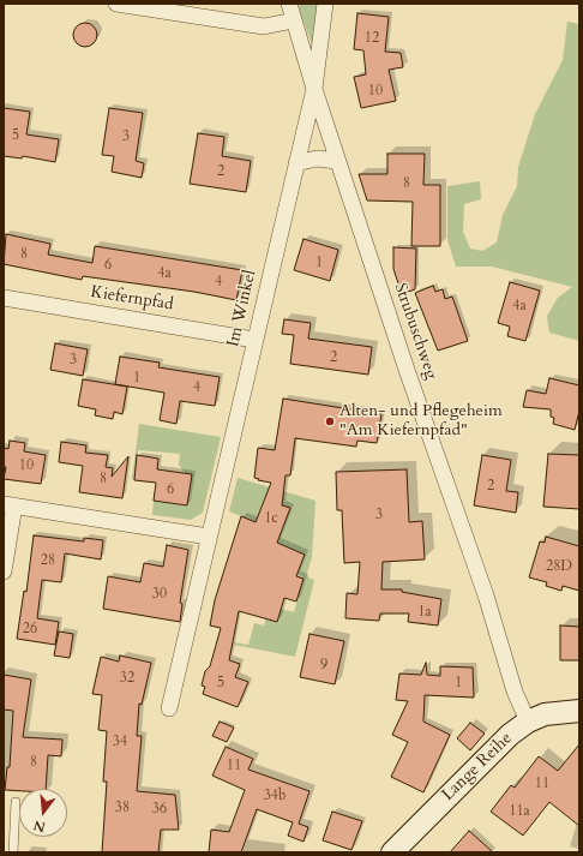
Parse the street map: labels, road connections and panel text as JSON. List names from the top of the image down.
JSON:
{
  "streets": {
    "street": [
      "Kiefernpfad",
      "Im Winkel",
      "Strubuschweg",
      "Lange Reihe"
    ]
  },
  "crossings": [
    ["Kiefernpfad", "Im Winkel"],
    ["Im Winkel", "Strubuschweg"],
    ["Strubuschweg", "Lange Reihe"]
  ],
  "places": ["Alten- und Pflegeheim \"Am Kiefernpfad\""],
  "house_numbers": [
    "12",
    "10",
    "5",
    "3",
    "2",
    "8",
    "8",
    "1",
    "6",
    "4a",
    "4",
    "4a",
    "2",
    "3",
    "1",
    "4",
    "10",
    "8",
    "2",
    "6",
    "3",
    "1c",
    "28",
    "28D",
    "30",
    "1a",
    "26",
    "9",
    "32",
    "5",
    "1",
    "34",
    "8",
    "11",
    "11",
    "34b",
    "38",
    "36",
    "11a"
  ],
  "north": "bottom"
}
